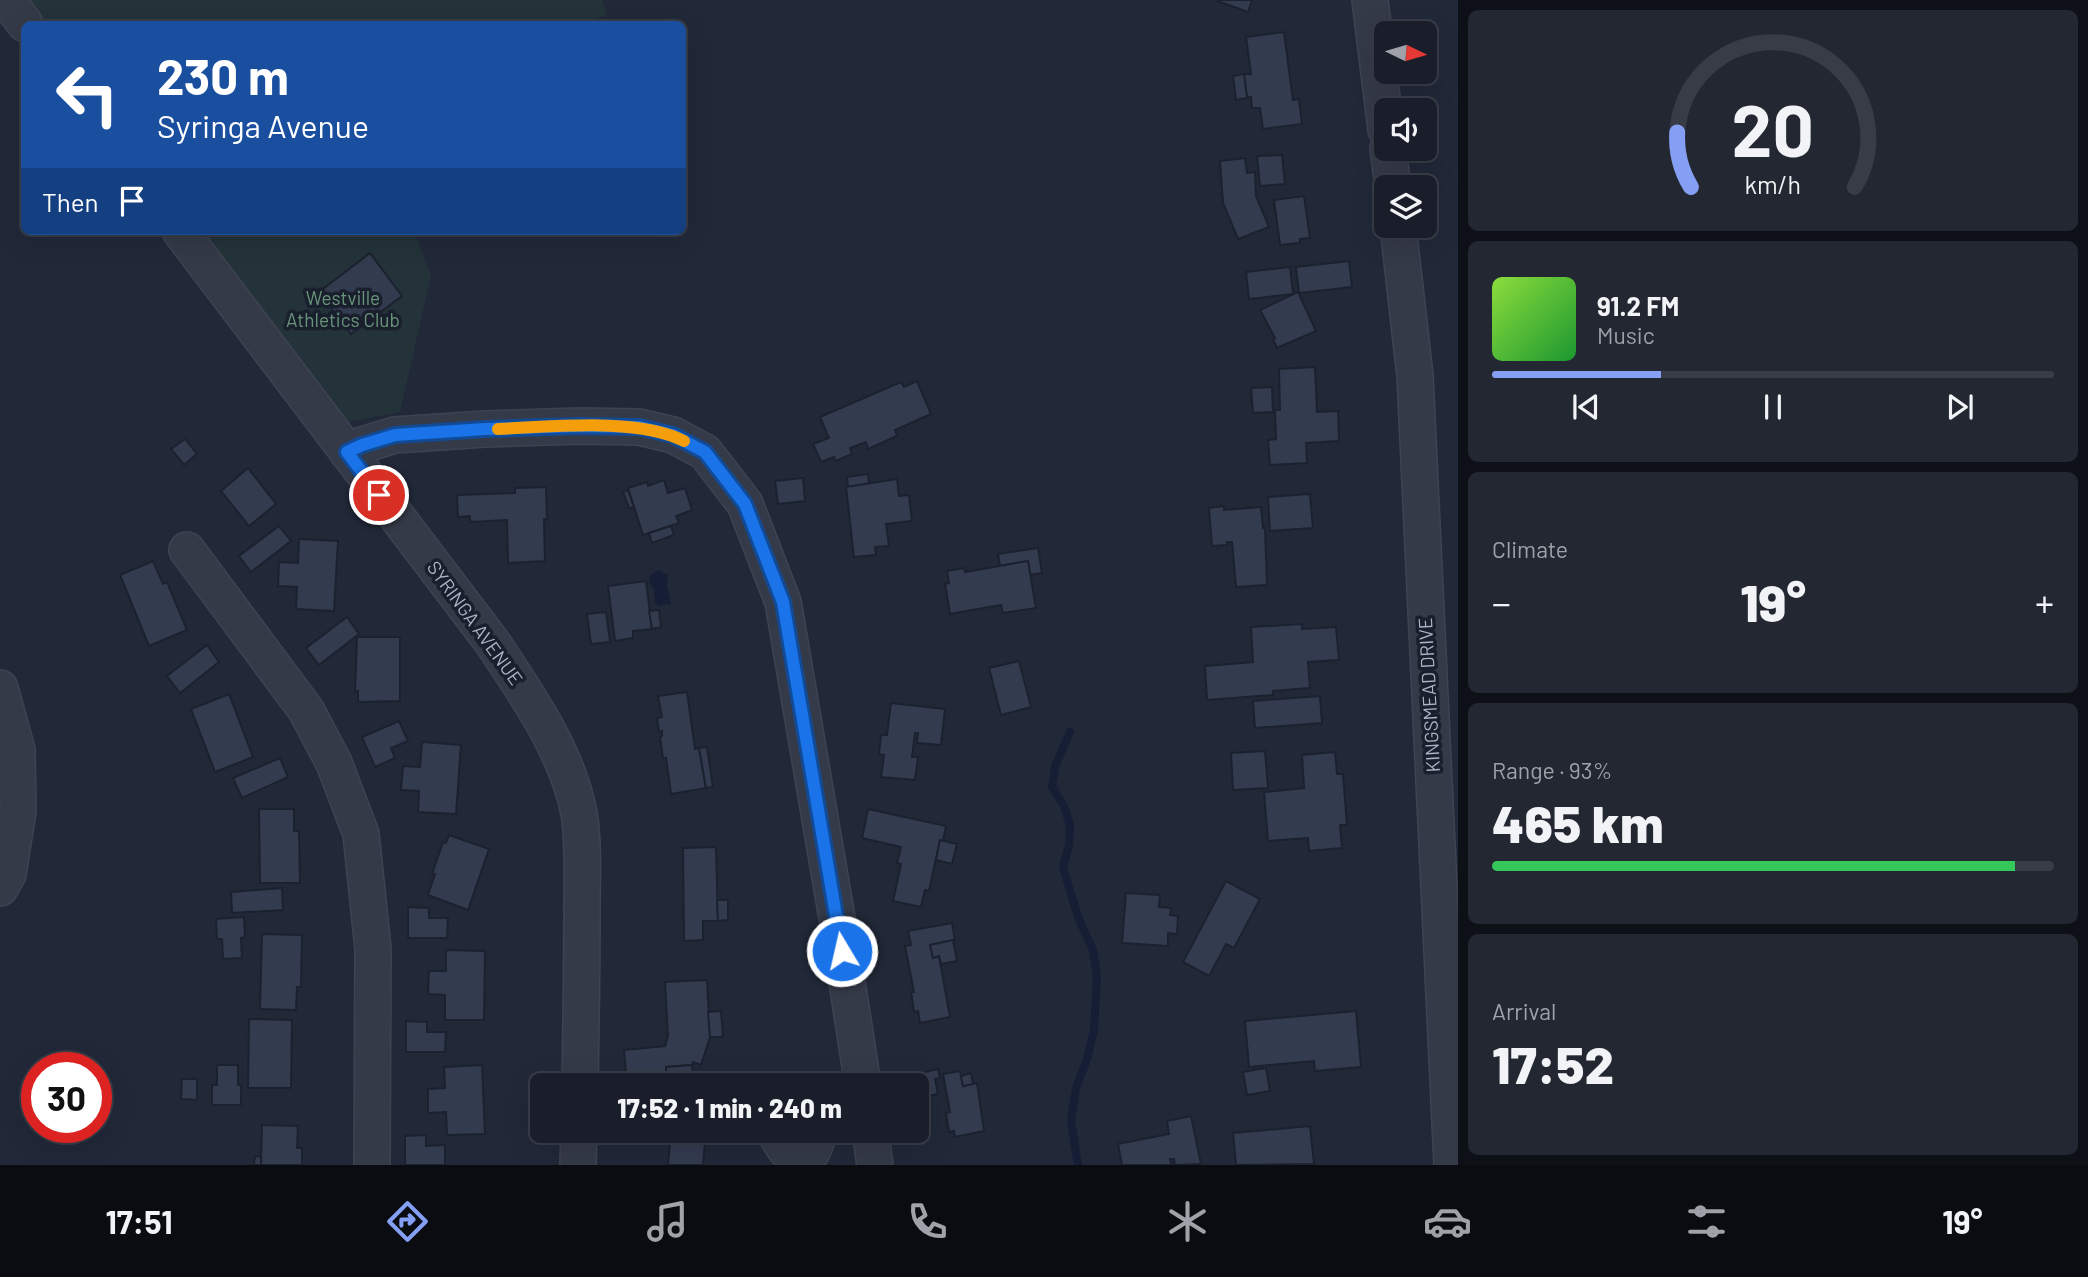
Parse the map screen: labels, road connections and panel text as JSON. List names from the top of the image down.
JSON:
{
  "streets": {
    "street": ["SYRINGA AVENUE", "KINGSMEAD DRIVE"]
  },
  "parks": ["Westville Athletics Club"],
  "north": "right",
  "page": {
    "turn": ["230 m", "Syringa Avenue"],
    "then": "Then",
    "song": ["91.2 FM", "Music"],
    "tile": [
      "Climate",
      ["Range · 93%", "465 km"],
      ["Arrival", "17:52"]
    ],
    "heat": ["−", "19°", "+"],
    "limit": "30",
    "trip": "17:52 · 1 min · 240 m",
    "tabs": ["17:51", "19°"],
    "gauge": ["20", "km/h"]
  }
}
